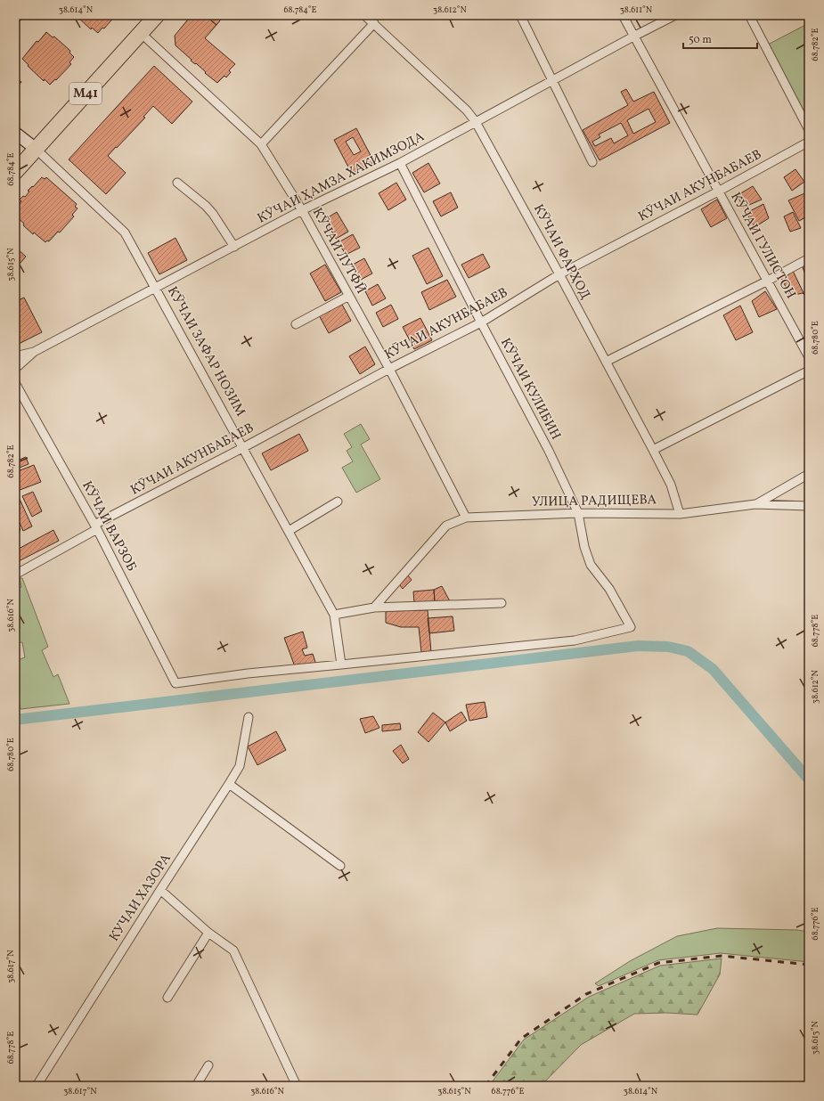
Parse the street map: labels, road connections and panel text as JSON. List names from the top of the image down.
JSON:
{
  "streets": {
    "highway": ["M41"],
    "street": [
      "КӮЧАИ ҲАМЗА ХАКИМЗОДА",
      "КӮЧАИ АКУНБАБАЕВ",
      "КӮЧАИ ГУЛИСТОН",
      "КӮЧАИ ЛУТФӢ",
      "КӮЧАИ ФАРҲОД",
      "КӮЧАИ ЗАФАР НОЗИМ",
      "КӮЧАИ КУЛИБИН",
      "УЛИЦА РАДИЩЕВА",
      "КӮЧАИ ВАРЗОБ",
      "КУЧАИ ХАЗОРА"
    ]
  },
  "crossings": [
    ["M41", "КӮЧАИ ЛУТФӢ"],
    ["M41", "КӮЧАИ ЗАФАР НОЗИМ"],
    ["КӮЧАИ ҲАМЗА ХАКИМЗОДА", "КӮЧАИ ГУЛИСТОН"],
    ["КӮЧАИ ҲАМЗА ХАКИМЗОДА", "КӮЧАИ ЛУТФӢ"],
    ["КӮЧАИ ҲАМЗА ХАКИМЗОДА", "КӮЧАИ ФАРҲОД"],
    ["КӮЧАИ ҲАМЗА ХАКИМЗОДА", "КӮЧАИ ЗАФАР НОЗИМ"],
    ["КӮЧАИ ҲАМЗА ХАКИМЗОДА", "КӮЧАИ КУЛИБИН"],
    ["КӮЧАИ АКУНБАБАЕВ", "КӮЧАИ ГУЛИСТОН"],
    ["КӮЧАИ АКУНБАБАЕВ", "КӮЧАИ ЛУТФӢ"],
    ["КӮЧАИ АКУНБАБАЕВ", "КӮЧАИ ФАРҲОД"],
    ["КӮЧАИ АКУНБАБАЕВ", "КӮЧАИ ЗАФАР НОЗИМ"],
    ["КӮЧАИ АКУНБАБАЕВ", "КӮЧАИ КУЛИБИН"],
    ["КӮЧАИ АКУНБАБАЕВ", "КӮЧАИ ВАРЗОБ"],
    ["КӮЧАИ ЛУТФӢ", "УЛИЦА РАДИЩЕВА"],
    ["КӮЧАИ ФАРҲОД", "УЛИЦА РАДИЩЕВА"],
    ["КӮЧАИ КУЛИБИН", "УЛИЦА РАДИЩЕВА"],
    ["КӮЧАИ КУЛИБИН", "КӮЧАИ ВАРЗОБ"]
  ],
  "scale_bar": "50 m",
  "coordinates": [
    "38.614°N",
    "68.784°E",
    "38.612°N",
    "38.611°N",
    "68.782°E",
    "38.615°N",
    "68.780°E",
    "38.616°N",
    "68.778°E",
    "68.776°E",
    "38.617°N",
    "38.613°N"
  ]
}
